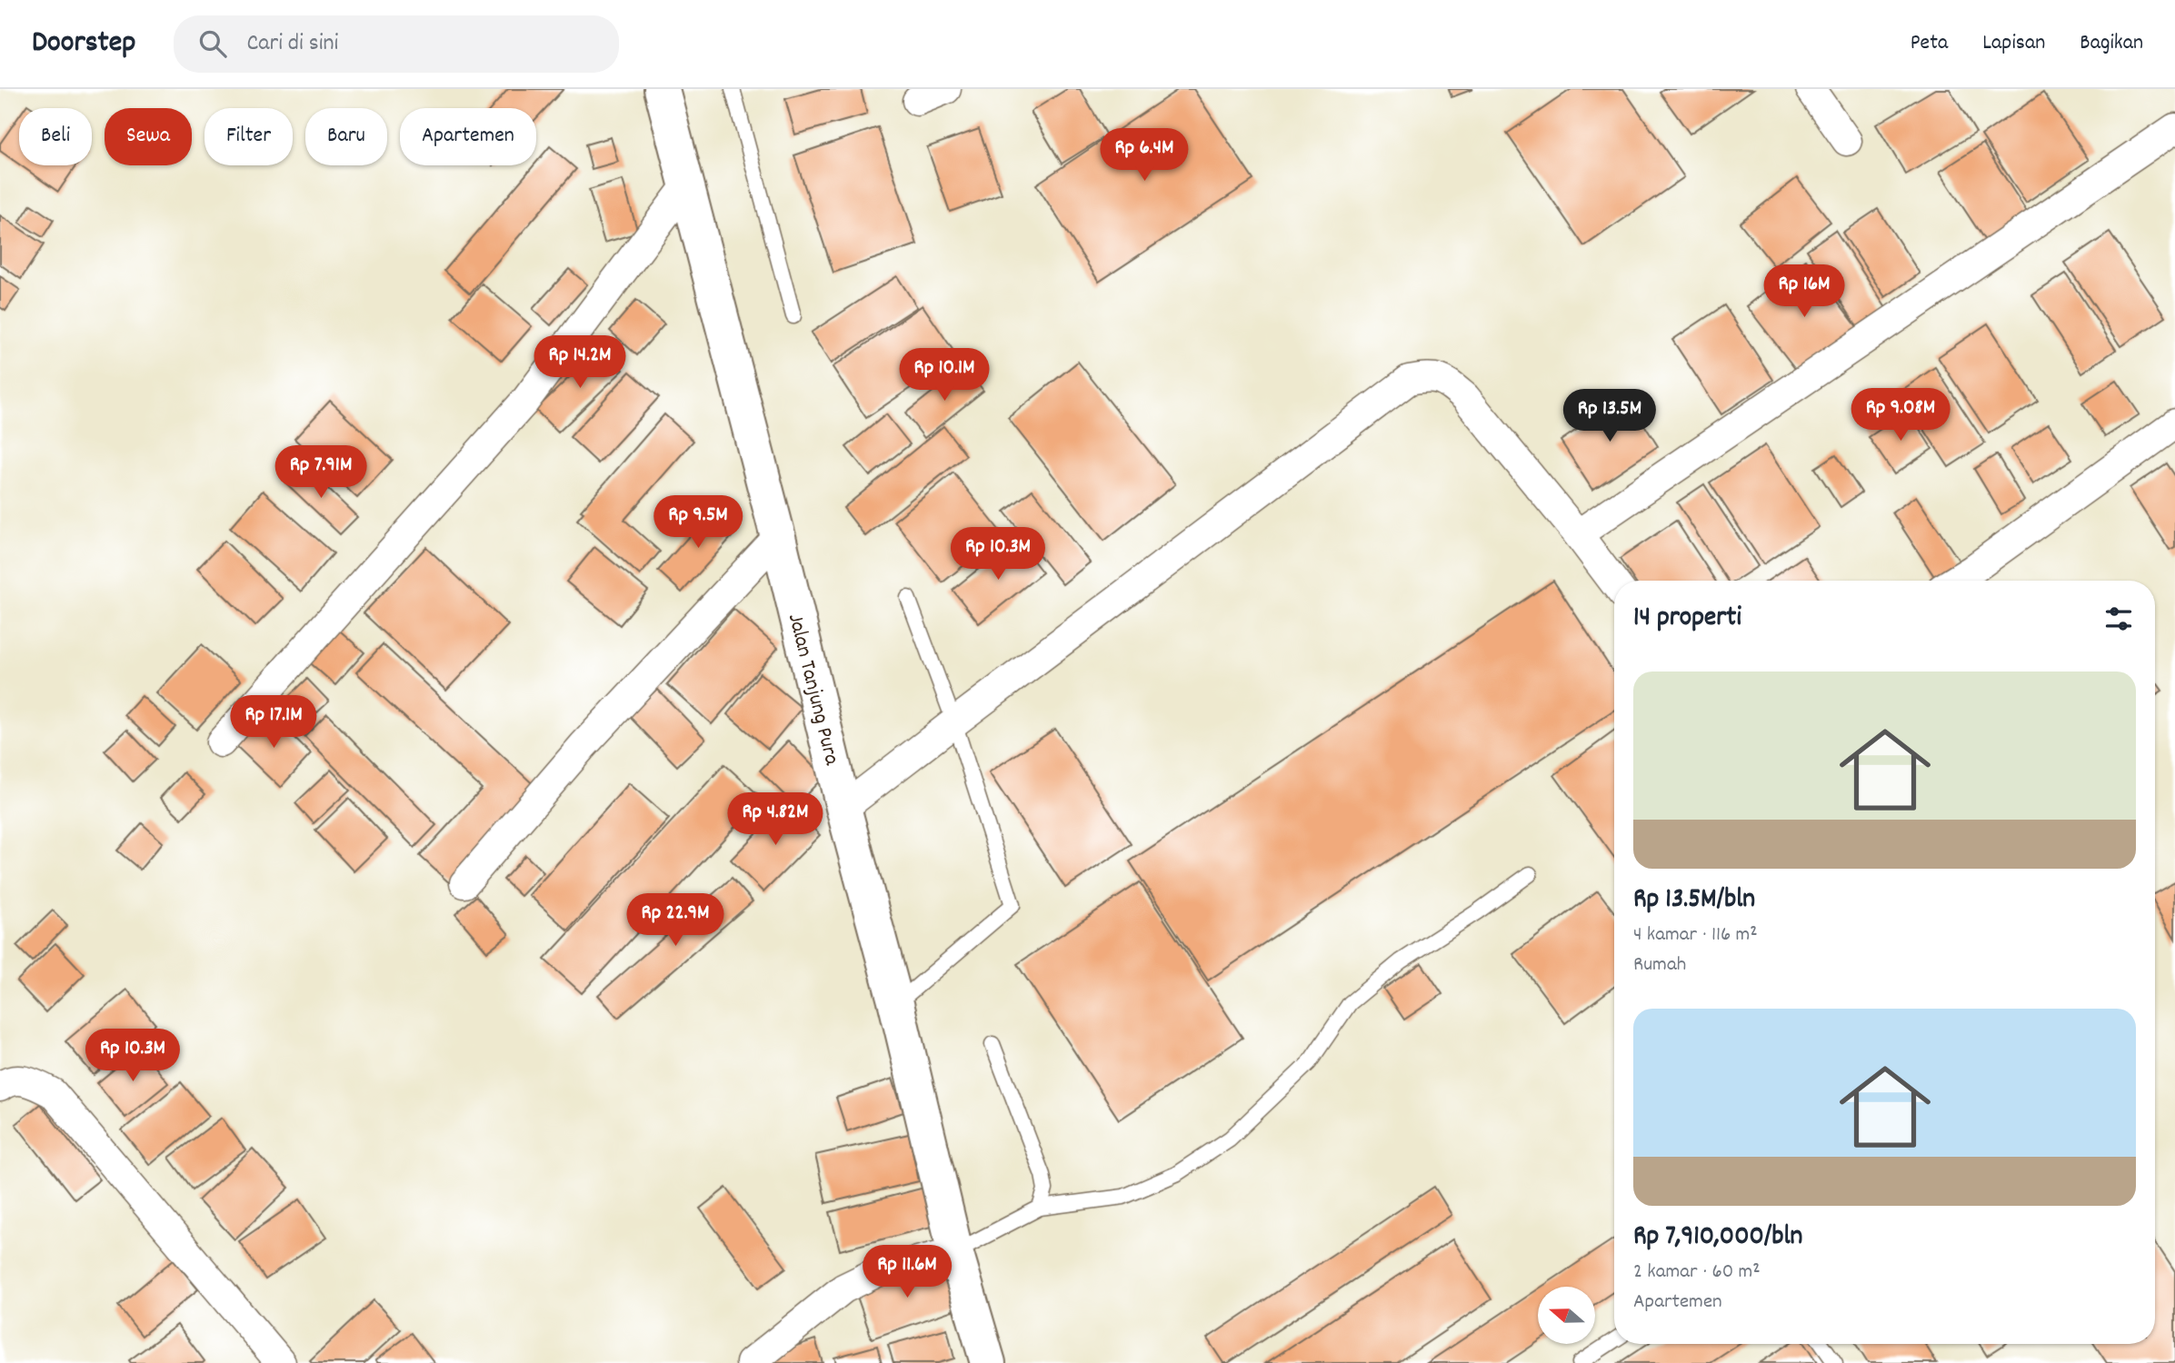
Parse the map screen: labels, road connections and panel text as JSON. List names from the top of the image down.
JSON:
{
  "streets": {
    "street": ["Jalan Tanjung Pura"]
  },
  "north": "left",
  "page": {
    "header": "Doorstep",
    "search": "Cari di sini",
    "nav": ["Peta", "Lapisan", "Bagikan"],
    "chip": [
      "Beli",
      "Sewa",
      "Filter",
      "Baru",
      "Apartemen"
    ],
    "price": [
      "Rp 6.4M",
      "Rp 16M",
      "Rp 14.2M",
      "Rp 10.1M",
      "Rp 9.08M",
      "Rp 13.5M",
      "Rp 7.91M",
      "Rp 9.5M",
      "Rp 10.3M",
      "Rp 17.1M",
      "Rp 4.82M",
      "Rp 22.9M",
      "Rp 10.3M",
      "Rp 11.6M"
    ],
    "heading": "14 properti",
    "list": [
      {
        "name": "Rp 13.5M/bln",
        "note": "4 kamar · 116 m² · Rumah"
      },
      {
        "name": "Rp 7,910,000/bln",
        "note": "2 kamar · 60 m² · Apartemen"
      }
    ]
  }
}
